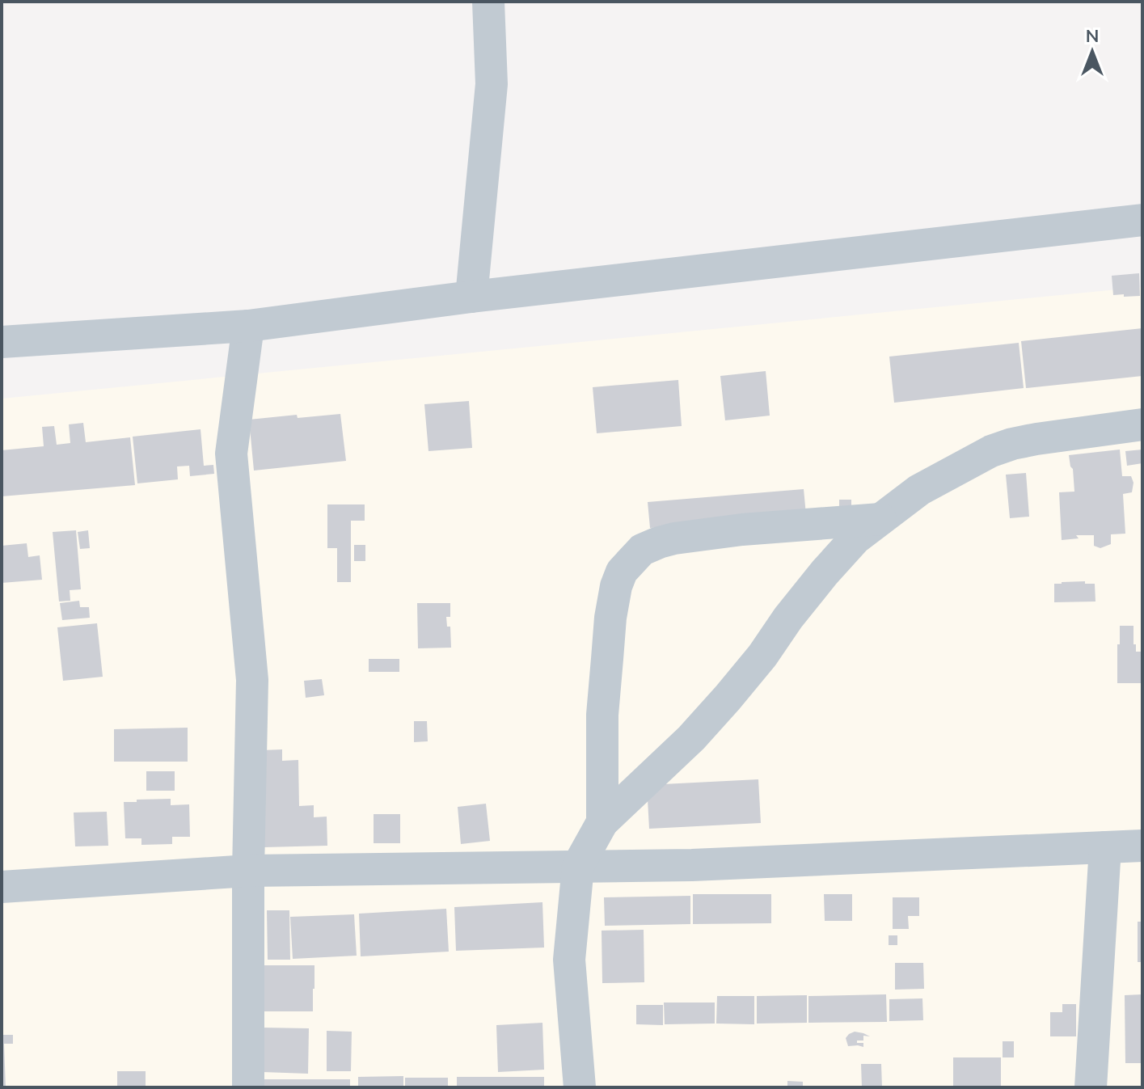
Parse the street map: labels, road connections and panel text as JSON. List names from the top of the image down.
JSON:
{
  "north": "top"
}
